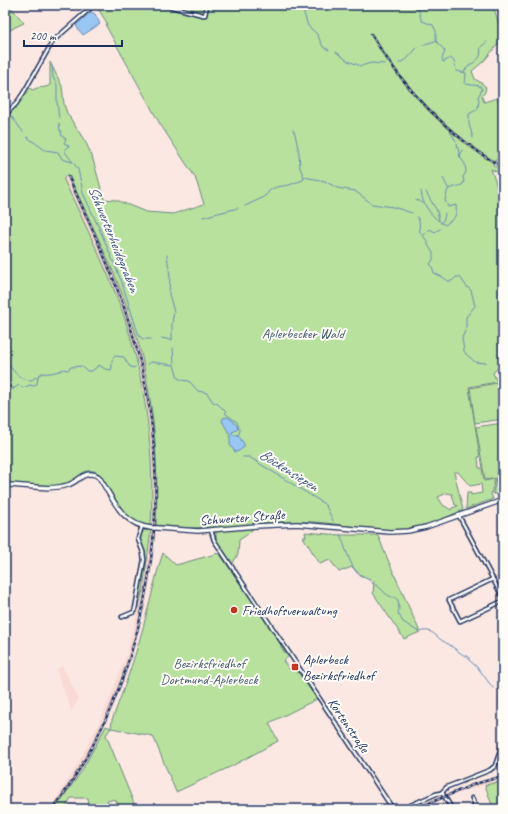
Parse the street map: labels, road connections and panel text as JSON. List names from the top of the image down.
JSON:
{
  "streets": {
    "street": ["Schwerter Straße", "Kortenstraße"]
  },
  "crossings": [
    ["Schwerter Straße", "Kortenstraße"]
  ],
  "water": ["Schwerterheidegraben", "Böckensiepen"],
  "parks": ["Aplerbecker Wald", "Bezirksfriedhof Dortmund-Aplerbeck"],
  "places": {
    "other": ["Friedhofsverwaltung"],
    "transit": ["Aplerbeck Bezirksfriedhof"]
  },
  "scale_bar": "200 m"
}
